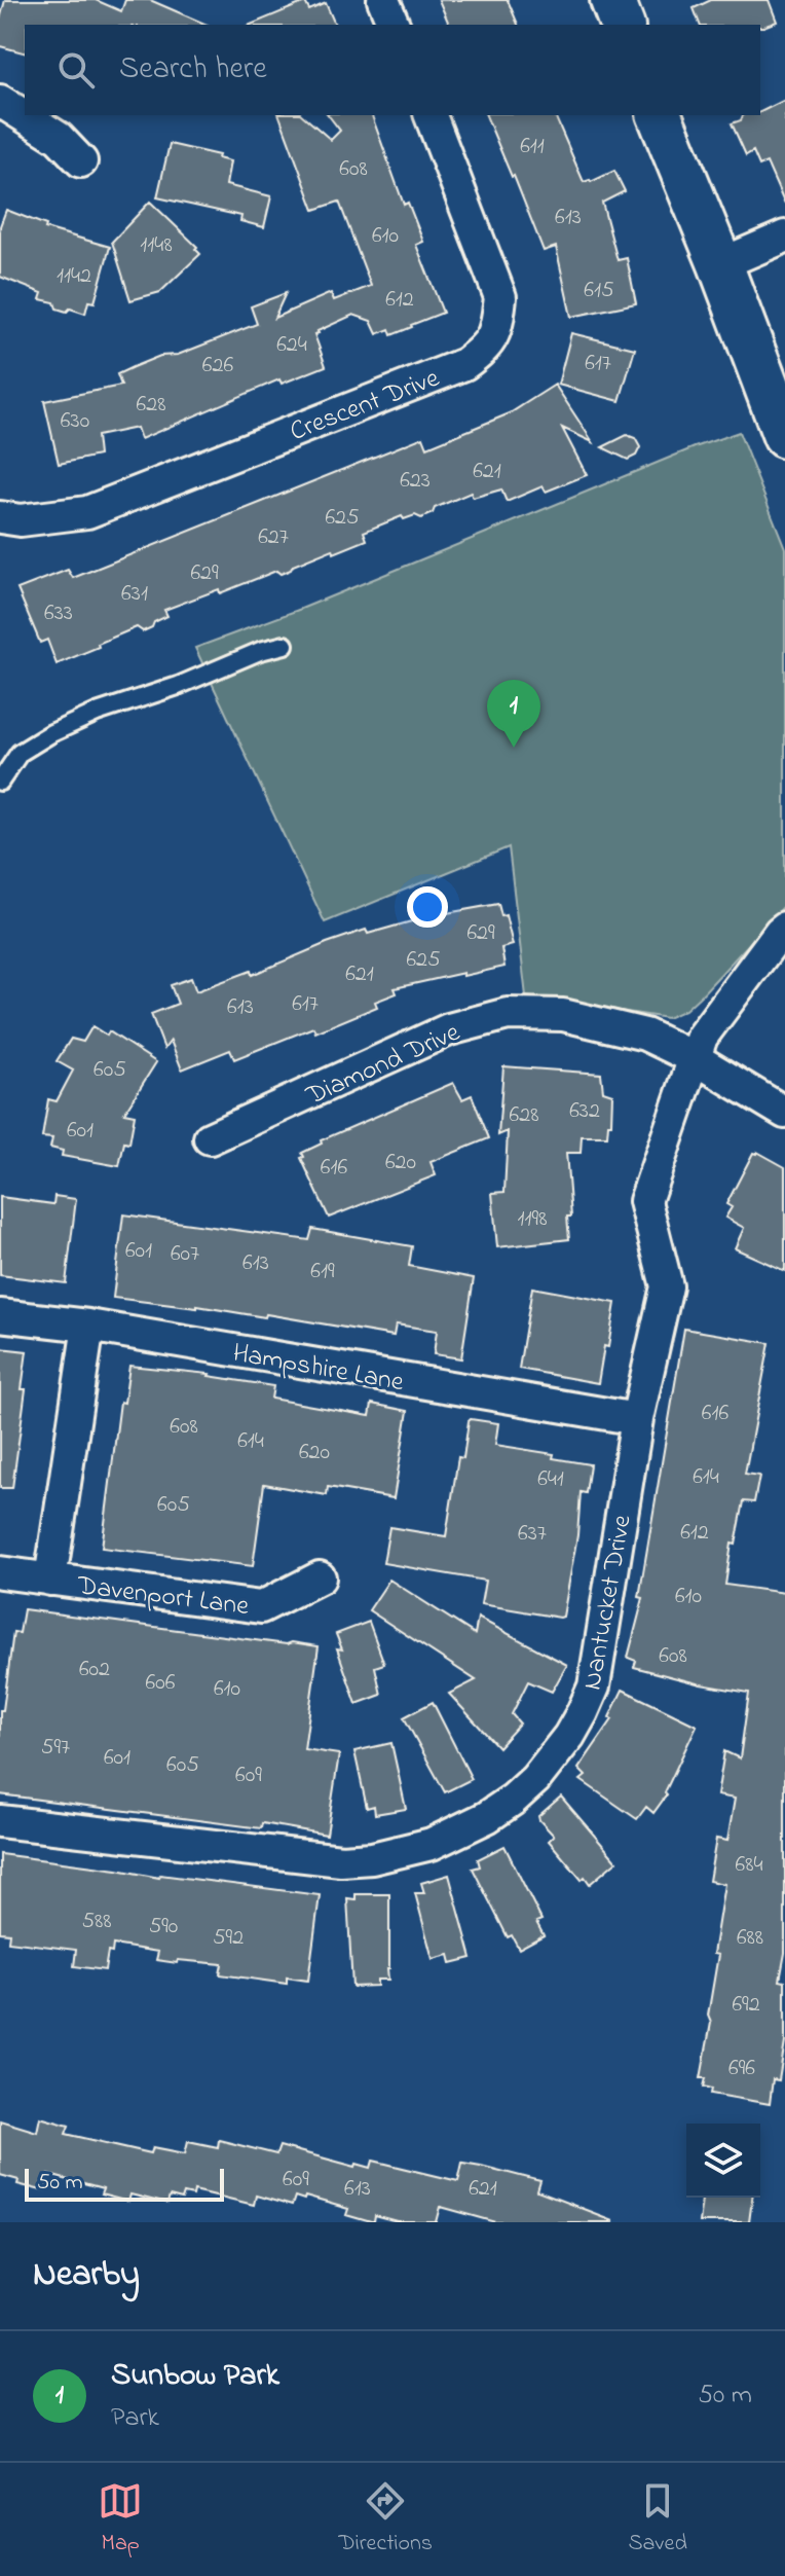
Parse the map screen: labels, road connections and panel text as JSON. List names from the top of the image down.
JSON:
{
  "streets": {
    "street": [
      "Crescent Drive",
      "Diamond Drive",
      "Hampshire Lane",
      "Davenport Lane",
      "Nantucket Drive"
    ]
  },
  "crossings": [
    ["Diamond Drive", "Nantucket Drive"],
    ["Hampshire Lane", "Nantucket Drive"]
  ],
  "house_numbers": [
    "611",
    "608",
    "613",
    "610",
    "1148",
    "1142",
    "615",
    "612",
    "624",
    "617",
    "626",
    "628",
    "630",
    "621",
    "623",
    "625",
    "627",
    "629",
    "631",
    "633",
    "629",
    "625",
    "621",
    "617",
    "613",
    "605",
    "632",
    "628",
    "601",
    "620",
    "616",
    "1198",
    "601",
    "607",
    "613",
    "619",
    "616",
    "608",
    "614",
    "620",
    "614",
    "641",
    "605",
    "612",
    "637",
    "610",
    "608",
    "602",
    "606",
    "610",
    "597",
    "601",
    "605",
    "609",
    "684",
    "588",
    "590",
    "592",
    "688",
    "692",
    "696",
    "609",
    "613",
    "621"
  ],
  "scale_bar": "50 m",
  "page": {
    "search": "Search here",
    "pins": "1",
    "scale": "50 m",
    "heading": "Nearby",
    "list": [
      {
        "mark": "1",
        "name": "Sunbow Park",
        "note": "Park",
        "value": "50 m"
      }
    ],
    "nav": ["Map", "Directions", "Saved"]
  }
}
